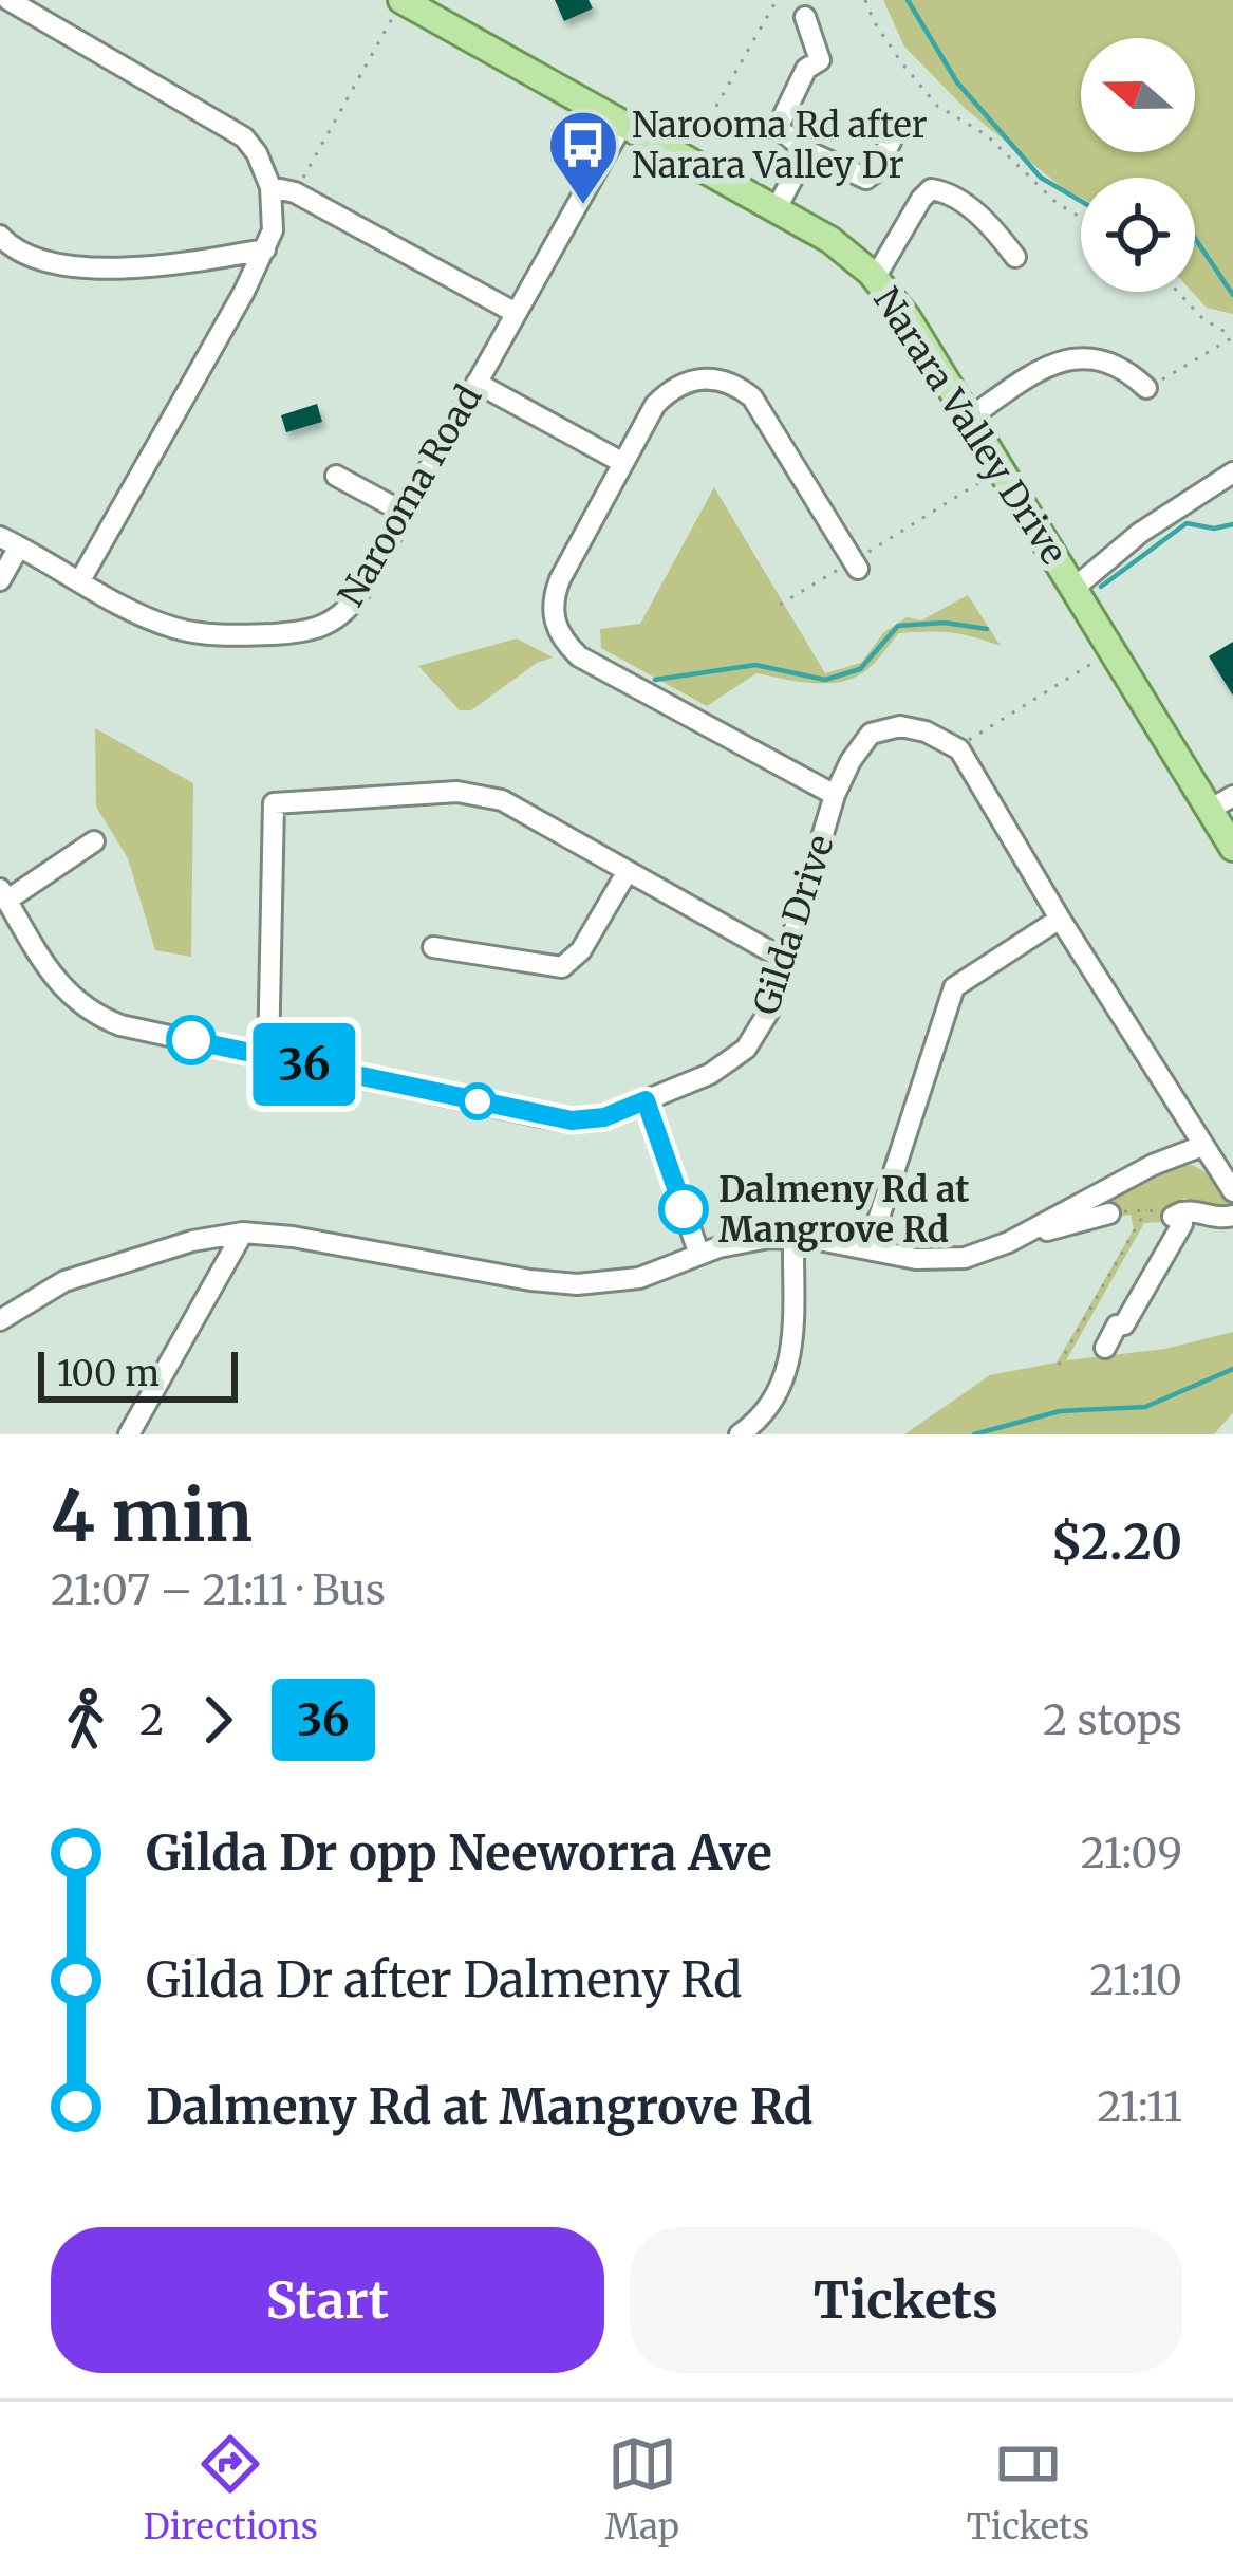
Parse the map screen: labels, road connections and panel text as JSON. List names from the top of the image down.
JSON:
{
  "streets": {
    "main road": ["Narara Valley Drive"],
    "street": ["Narooma Road", "Gilda Drive"]
  },
  "crossings": [
    ["Narara Valley Drive", "Narooma Road"]
  ],
  "places": {
    "bus stop": ["Narooma Rd after Narara Valley Dr"],
    "other": ["Dalmeny Rd at Mangrove Rd"]
  },
  "lines": ["bus line 36"],
  "scale_bar": "100 m",
  "north": "left",
  "page": {
    "on_map": "36",
    "scale": "100 m",
    "heading": ["4 min", "21:07 – 21:11 · Bus", "$2.20"],
    "legs": ["2", "36", "2 stops"],
    "list": [
      {
        "name": "Gilda Dr opp Neeworra Ave",
        "value": "21:09"
      },
      {
        "name": "Gilda Dr after Dalmeny Rd",
        "value": "21:10"
      },
      {
        "name": "Dalmeny Rd at Mangrove Rd",
        "value": "21:11"
      }
    ],
    "buttons": ["Start", "Tickets"],
    "tabs": ["Directions", "Map", "Tickets"]
  }
}
